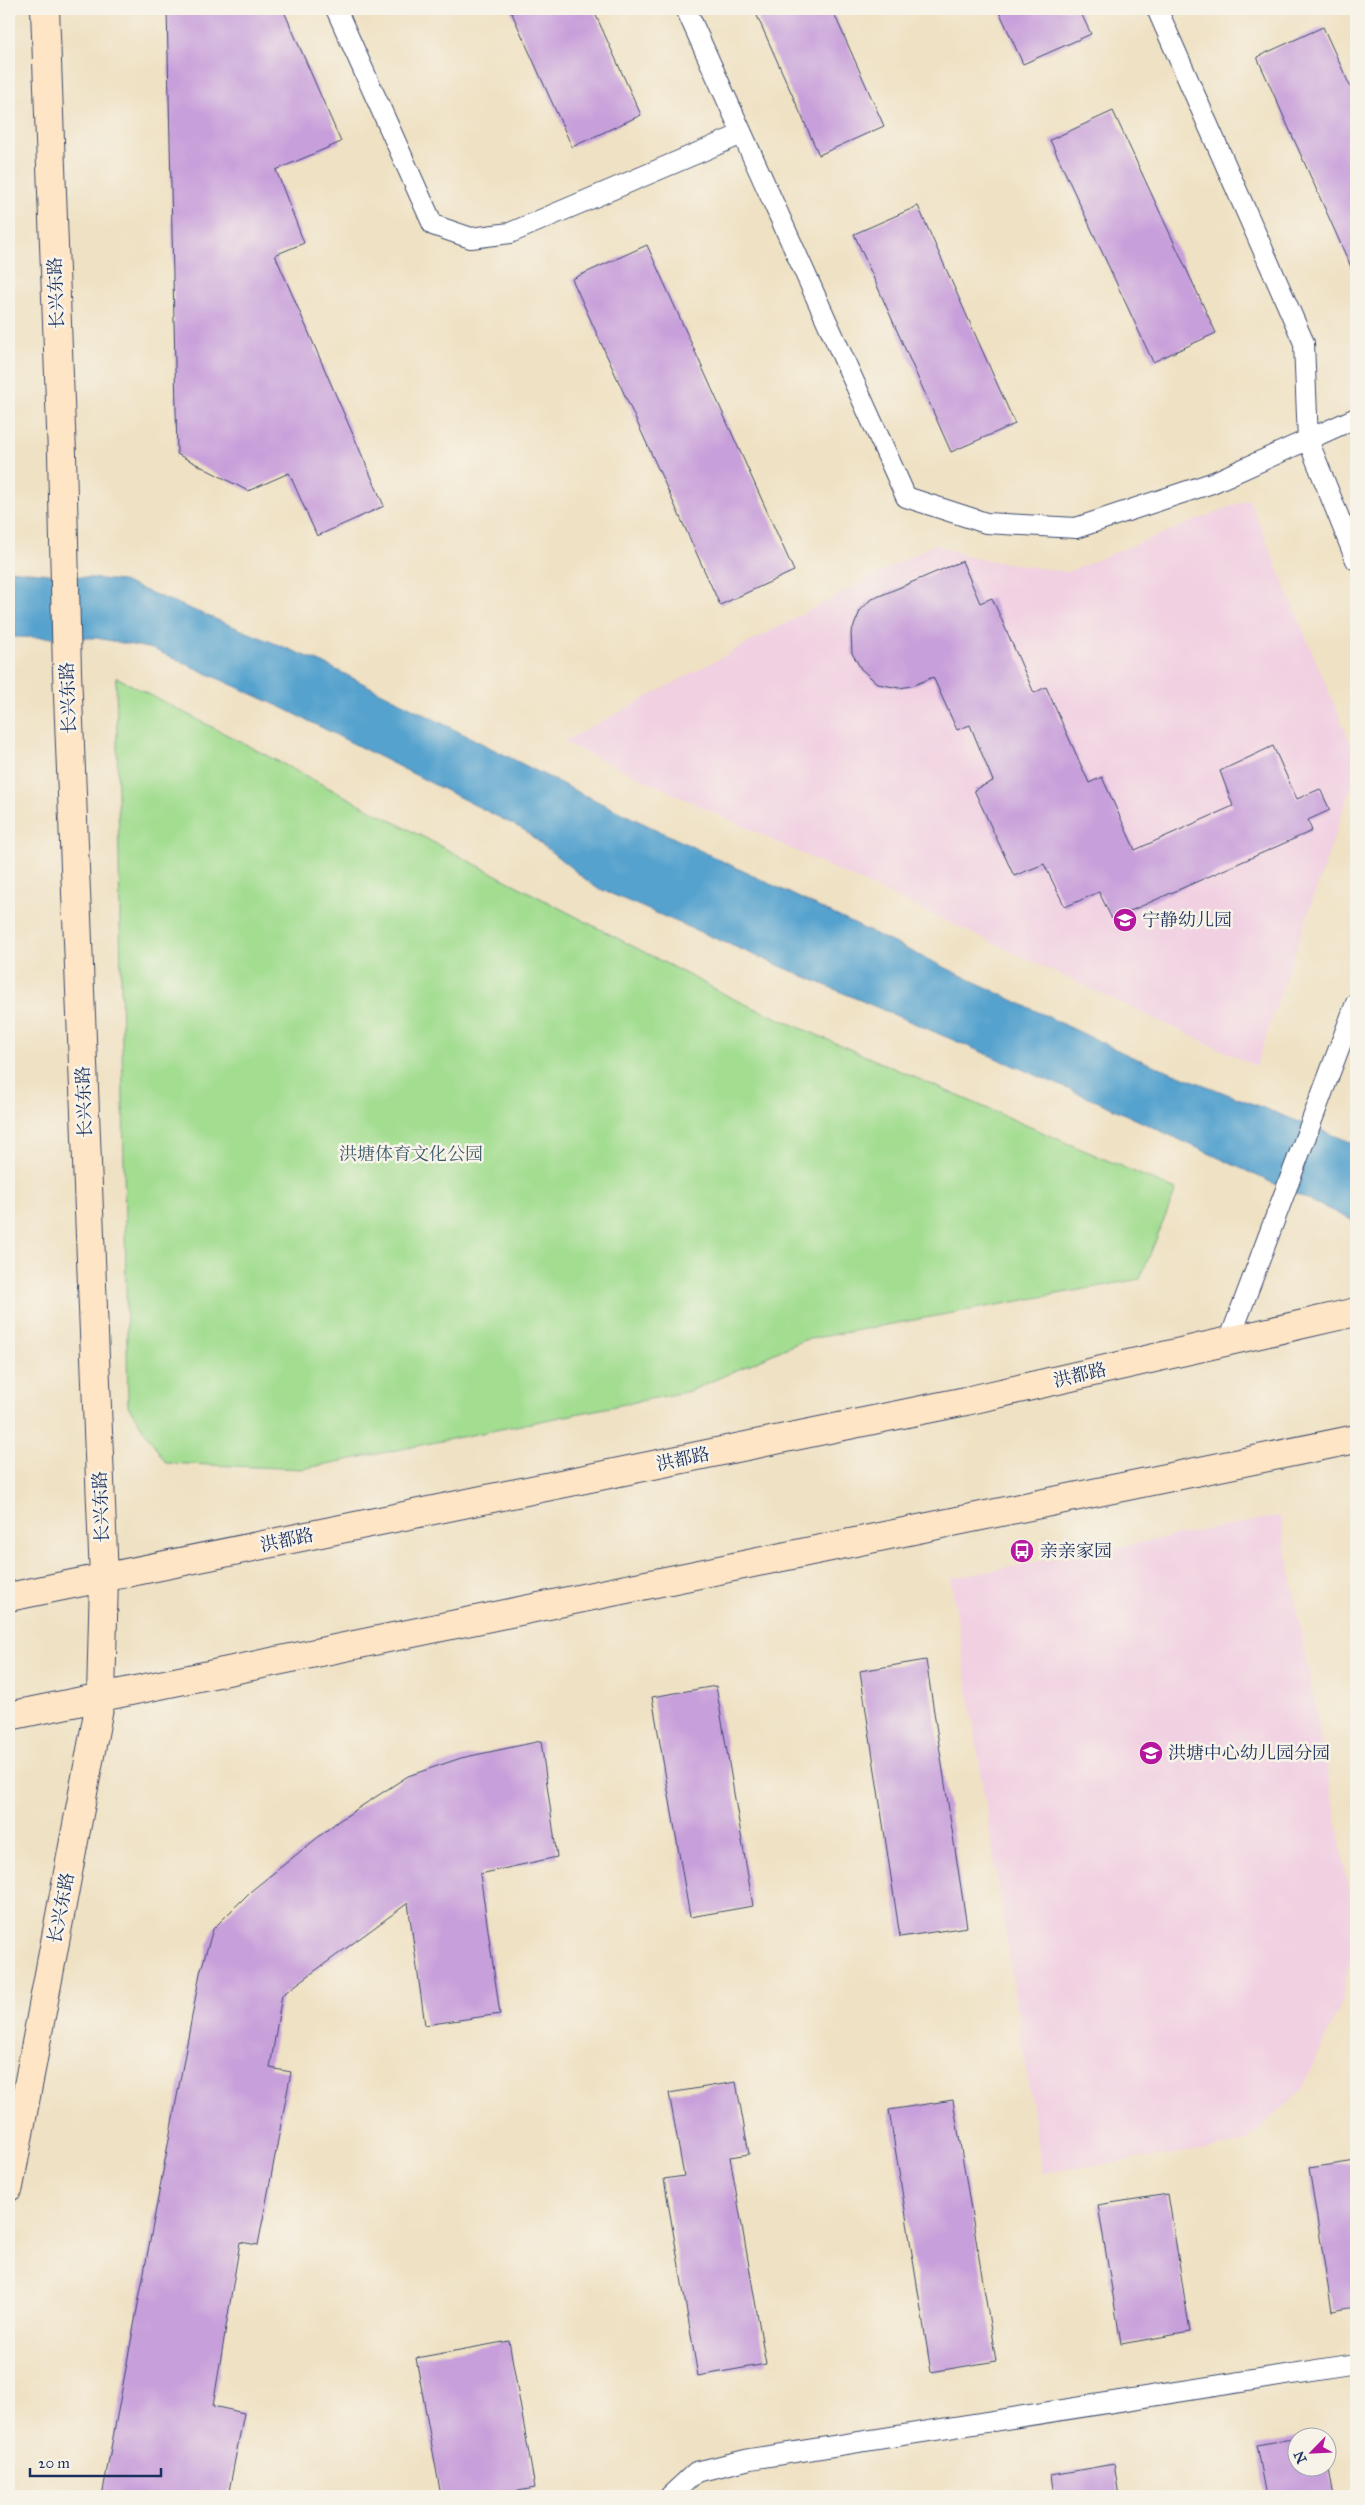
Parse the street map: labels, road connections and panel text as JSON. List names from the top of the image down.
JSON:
{
  "streets": {
    "main road": ["长兴东路", "洪都路"]
  },
  "crossings": [
    ["长兴东路", "洪都路"]
  ],
  "parks": ["洪塘体育文化公园"],
  "places": {
    "school or university": ["宁静幼儿园", "洪塘中心幼儿园分园"],
    "bus stop": ["亲亲家园"]
  },
  "scale_bar": "20 m",
  "north": "bottom left"
}
